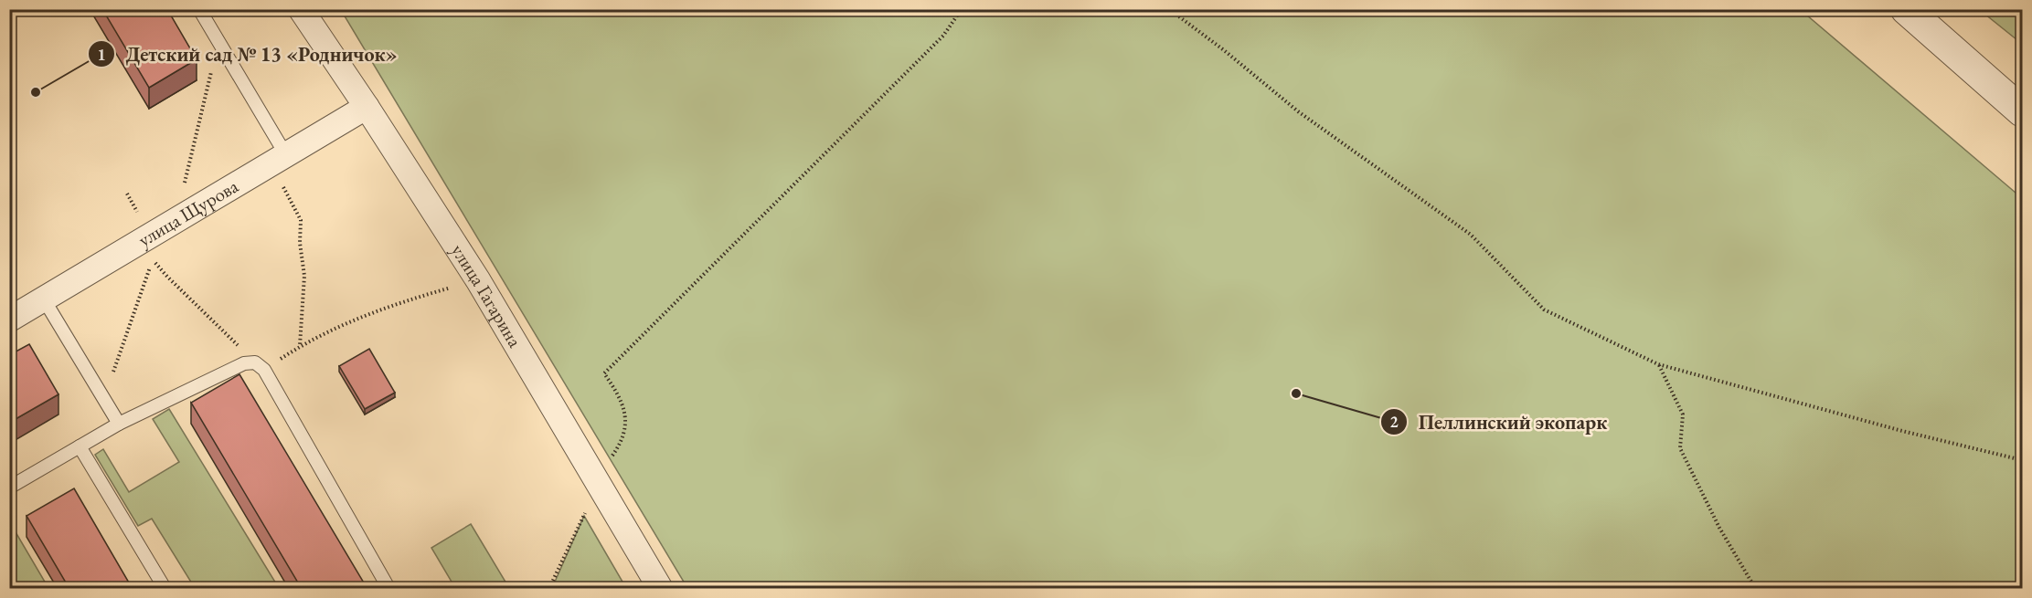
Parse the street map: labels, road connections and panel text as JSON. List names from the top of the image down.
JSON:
{
  "streets": {
    "street": ["улица Щурова", "улица Гагарина"]
  },
  "crossings": [
    ["улица Щурова", "улица Гагарина"]
  ],
  "places": ["Детский сад № 13 «Родничок»", "Пеллинский экопарк"]
}
